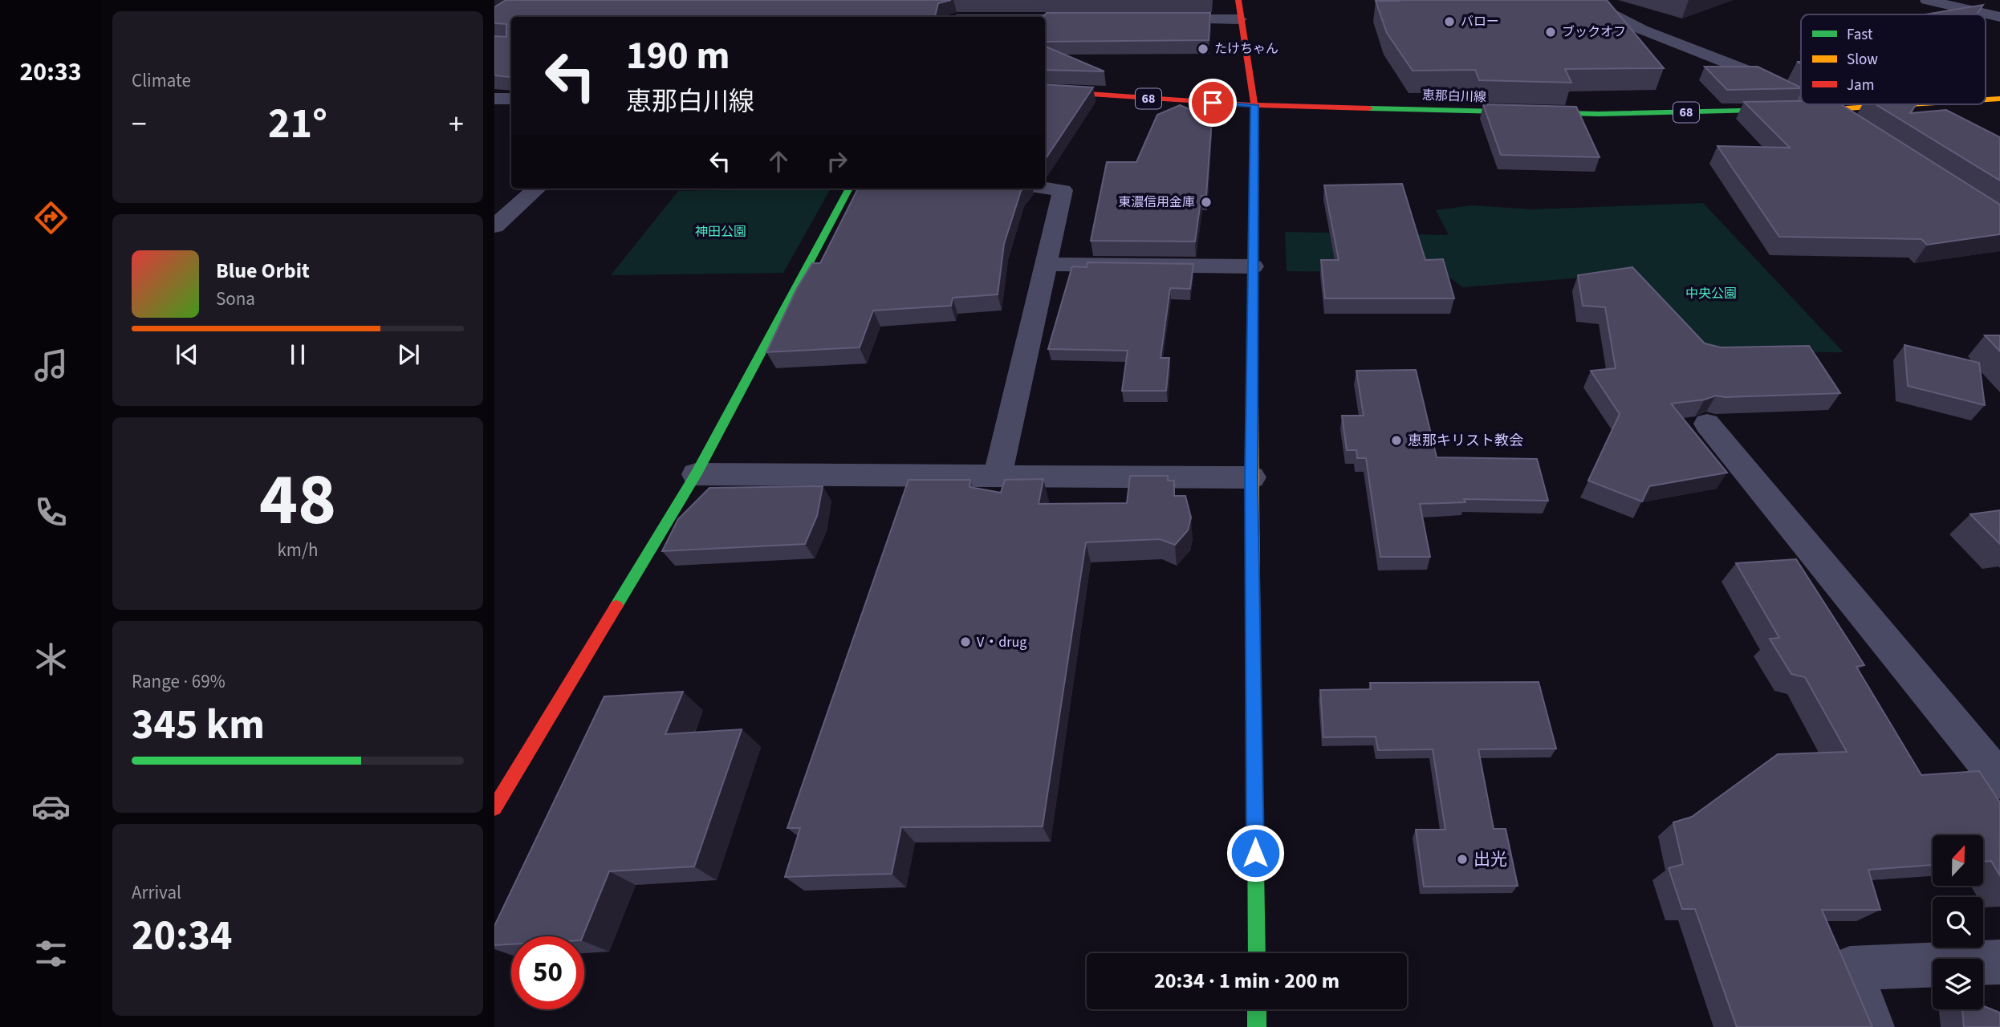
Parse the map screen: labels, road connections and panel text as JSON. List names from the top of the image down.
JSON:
{
  "streets": {
    "main road": ["恵那白川線", "68"]
  },
  "parks": ["神田公園", "中央公園"],
  "places": [
    "バロー",
    "ブックオフ",
    "たけちゃん",
    "東濃信用金庫",
    "恵那キリスト教会",
    "V・drug",
    "出光"
  ],
  "legend": ["Fast", "Slow", "Jam"],
  "north": "top",
  "page": {
    "tabs": "20:33",
    "tile": [
      "Climate",
      ["48", "km/h"],
      ["Range · 69%", "345 km"],
      ["Arrival", "20:34"]
    ],
    "turn": ["190 m", "恵那白川線"],
    "heat": ["−", "21°", "+"],
    "song": ["Blue Orbit", "Sona"],
    "limit": "50",
    "trip": "20:34 · 1 min · 200 m"
  }
}
